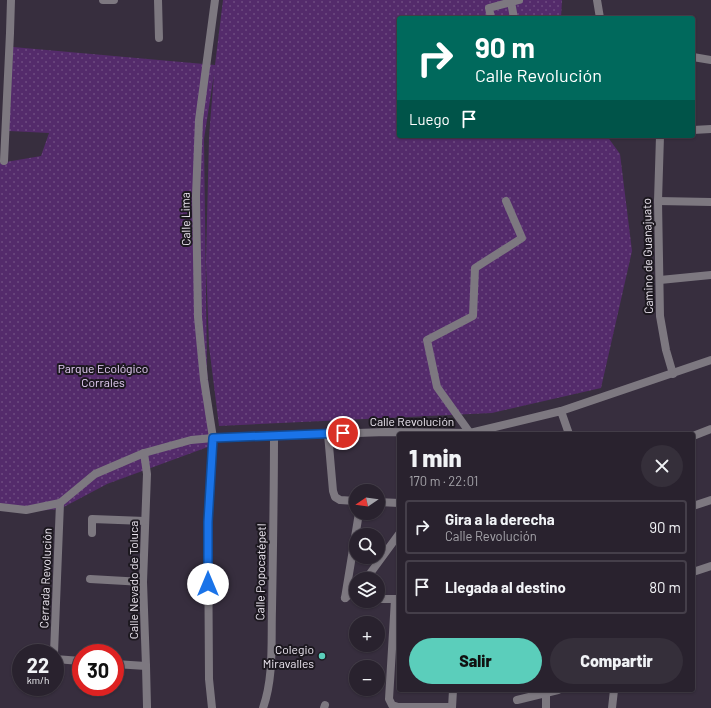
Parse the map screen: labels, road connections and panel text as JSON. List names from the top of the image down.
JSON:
{
  "streets": {
    "street": [
      "Calle Lima",
      "Camino de Guanajuato",
      "Calle Revolución",
      "Calle Popocatépetl",
      "Cerrada Revolución",
      "Calle Nevado de Toluca"
    ]
  },
  "crossings": [
    ["Calle Lima", "Calle Revolución"],
    ["Camino de Guanajuato", "Calle Revolución"],
    ["Calle Revolución", "Calle Popocatépetl"],
    ["Calle Revolución", "Cerrada Revolución"],
    ["Calle Revolución", "Calle Nevado de Toluca"]
  ],
  "parks": ["Parque Ecológico Corrales"],
  "places": ["Colegio Miravalles"],
  "north": "left",
  "page": {
    "turn": ["90 m", "Calle Revolución"],
    "then": "Luego",
    "heading": ["1 min", "170 m · 22:01"],
    "map_buttons": ["+", "−"],
    "list": [
      {
        "name": "Gira a la derecha",
        "note": "Calle Revolución",
        "value": "90 m"
      },
      {
        "name": "Llegada al destino",
        "value": "80 m"
      }
    ],
    "buttons": ["Salir", "Compartir"],
    "speed": "22 km/h",
    "limit": "30"
  }
}
